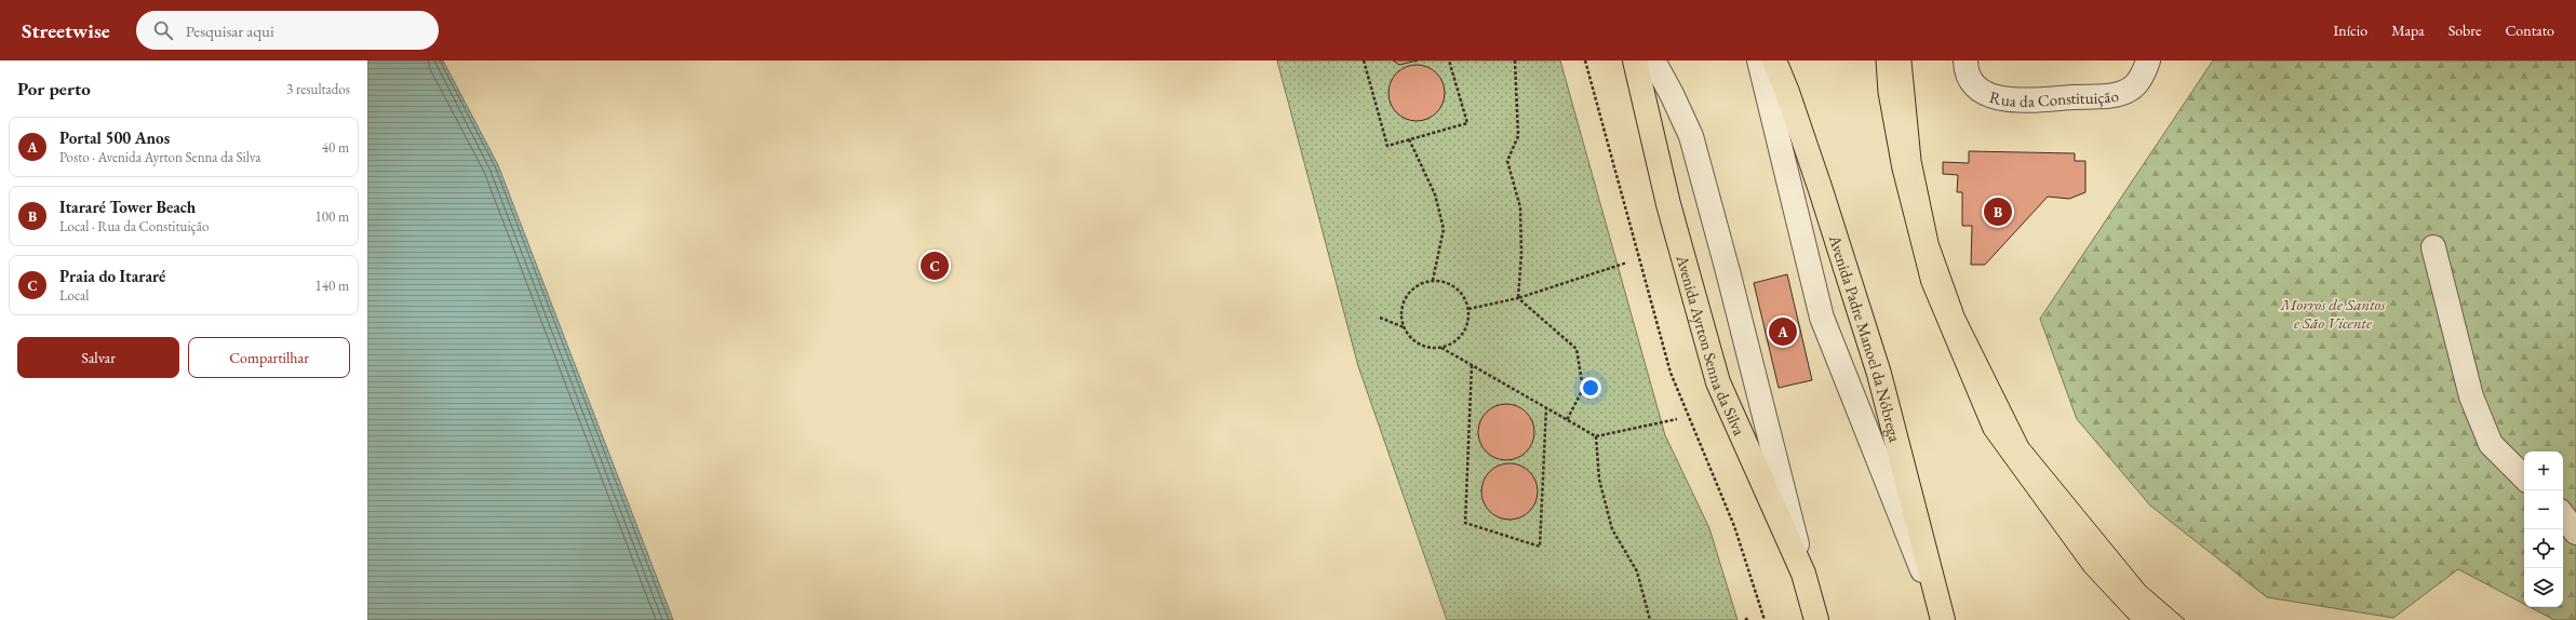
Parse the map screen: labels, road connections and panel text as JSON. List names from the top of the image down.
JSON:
{
  "streets": {
    "main road": ["Avenida Padre Manoel da Nóbrega", "Avenida Ayrton Senna da Silva"],
    "street": ["Rua da Constituição"]
  },
  "parks": ["Morros de Santos e São Vicente"],
  "page": {
    "header": "Streetwise",
    "search": "Pesquisar aqui",
    "nav": [
      "Início",
      "Mapa",
      "Sobre",
      "Contato"
    ],
    "heading": ["Por perto", "3 resultados"],
    "list": [
      {
        "mark": "A",
        "name": "Portal 500 Anos",
        "note": "Posto · Avenida Ayrton Senna da Silva",
        "value": "40 m"
      },
      {
        "mark": "B",
        "name": "Itararé Tower Beach",
        "note": "Local · Rua da Constituição",
        "value": "100 m"
      },
      {
        "mark": "C",
        "name": "Praia do Itararé",
        "note": "Local",
        "value": "140 m"
      }
    ],
    "pins": ["B", "C", "A"],
    "buttons": ["Salvar", "Compartilhar"],
    "map_buttons": ["+", "−"]
  }
}
